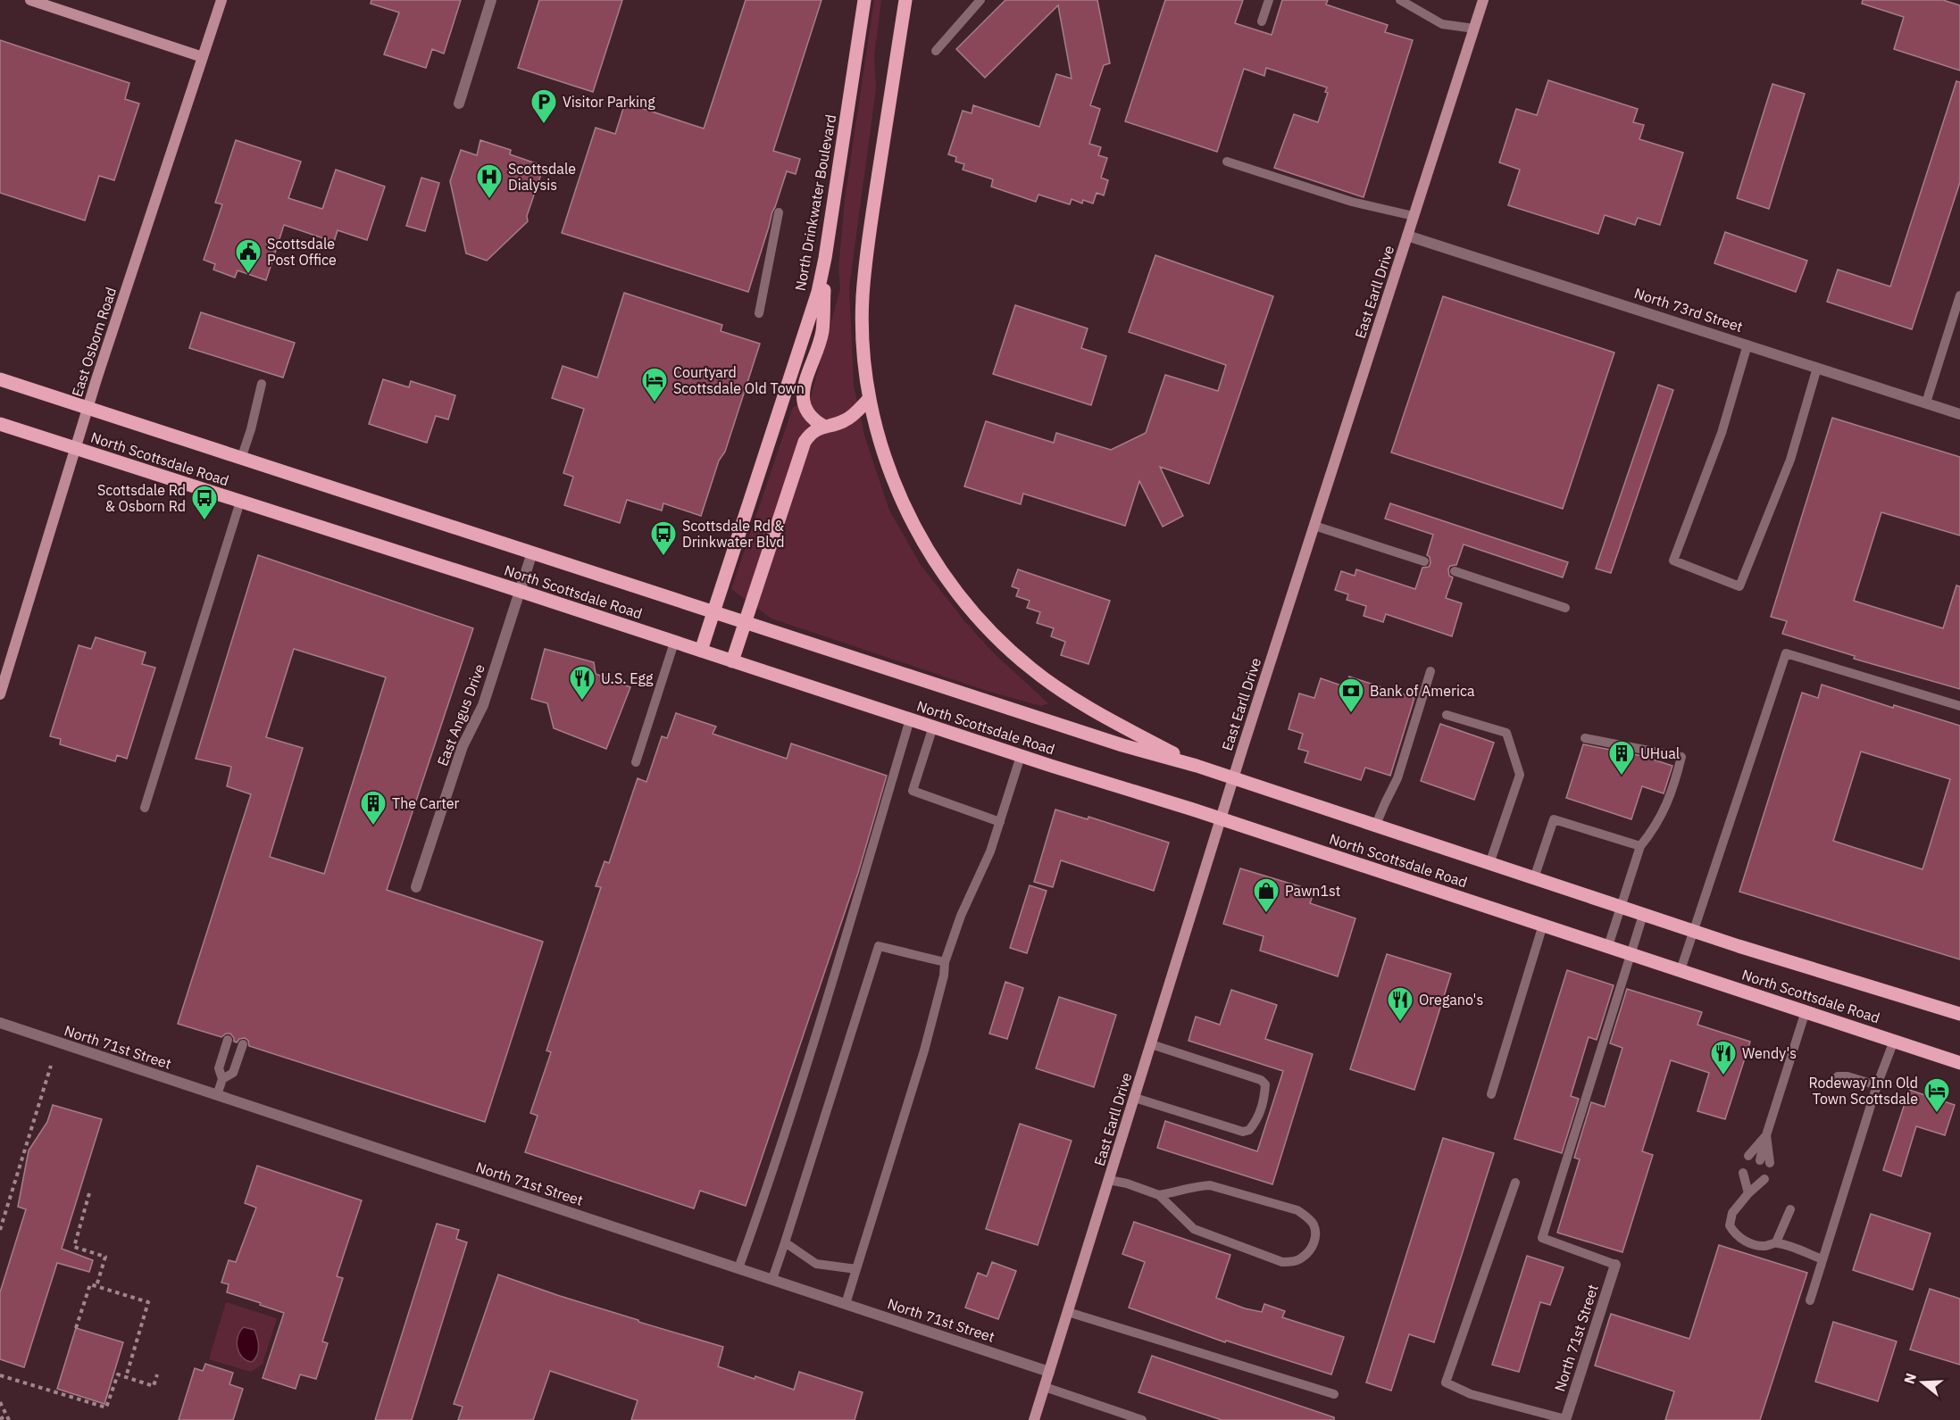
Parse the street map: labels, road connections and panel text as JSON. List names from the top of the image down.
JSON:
{
  "streets": {
    "main road": ["North Drinkwater Boulevard", "North Scottsdale Road"],
    "street": [
      "East Earll Drive",
      "North 73rd Street",
      "East Osborn Road",
      "East Angus Drive",
      "North 71st Street"
    ]
  },
  "crossings": [
    ["North Drinkwater Boulevard", "North Scottsdale Road"],
    ["East Earll Drive", "North 73rd Street"],
    ["East Earll Drive", "North Scottsdale Road"],
    ["East Earll Drive", "North 71st Street"],
    ["East Osborn Road", "North Scottsdale Road"],
    ["North Scottsdale Road", "East Angus Drive"]
  ],
  "places": {
    "parking": ["Visitor Parking"],
    "hospital": ["Scottsdale Dialysis"],
    "public building": ["Scottsdale Post Office"],
    "hotel": ["Courtyard Scottsdale Old Town", "Rodeway Inn Old Town Scottsdale"],
    "bus stop": ["Scottsdale Rd & Osborn Rd", "Scottsdale Rd & Drinkwater Blvd"],
    "restaurant": ["U.S. Egg", "Oregano's", "Wendy's"],
    "bank": ["Bank of America"],
    "building": ["UHual", "The Carter"],
    "shop": ["Pawn1st"]
  },
  "north": "left"
}
